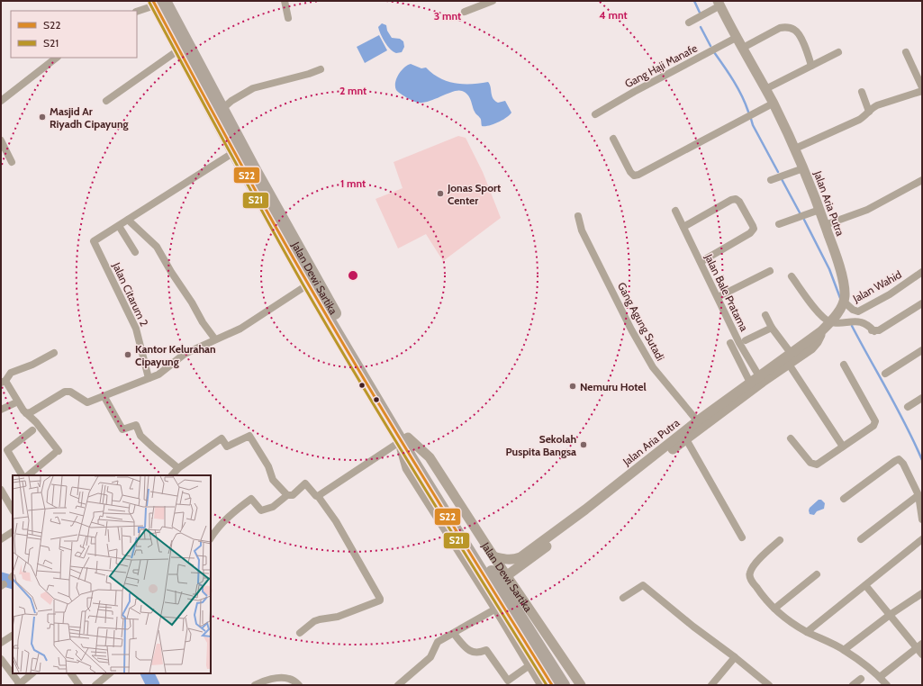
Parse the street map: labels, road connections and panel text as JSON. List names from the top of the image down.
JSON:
{
  "streets": {
    "highway": ["Jalan Dewi Sartika"],
    "main road": ["Jalan Aria Putra"],
    "street": [
      "Gang Haji Manafe",
      "Jalan Wahid",
      "Jalan Bale Pratama",
      "Jalan Citarum 2",
      "Gang Agung Sutadi"
    ]
  },
  "crossings": [
    ["Gang Haji Manafe", "Jalan Aria Putra"],
    ["Jalan Aria Putra", "Jalan Dewi Sartika"],
    ["Jalan Aria Putra", "Jalan Wahid"],
    ["Jalan Aria Putra", "Jalan Bale Pratama"],
    ["Jalan Aria Putra", "Gang Agung Sutadi"]
  ],
  "places": [
    "Masjid Ar Riyadh Cipayung",
    "Jonas Sport Center",
    "Kantor Kelurahan Cipayung",
    "Nemuru Hotel",
    "Sekolah Puspita Bangsa"
  ],
  "lines": ["transit line S22", "transit line S21"],
  "legend": ["S22", "S21"],
  "rings": [
    "4 mnt",
    "3 mnt",
    "2 mnt",
    "1 mnt"
  ]
}
